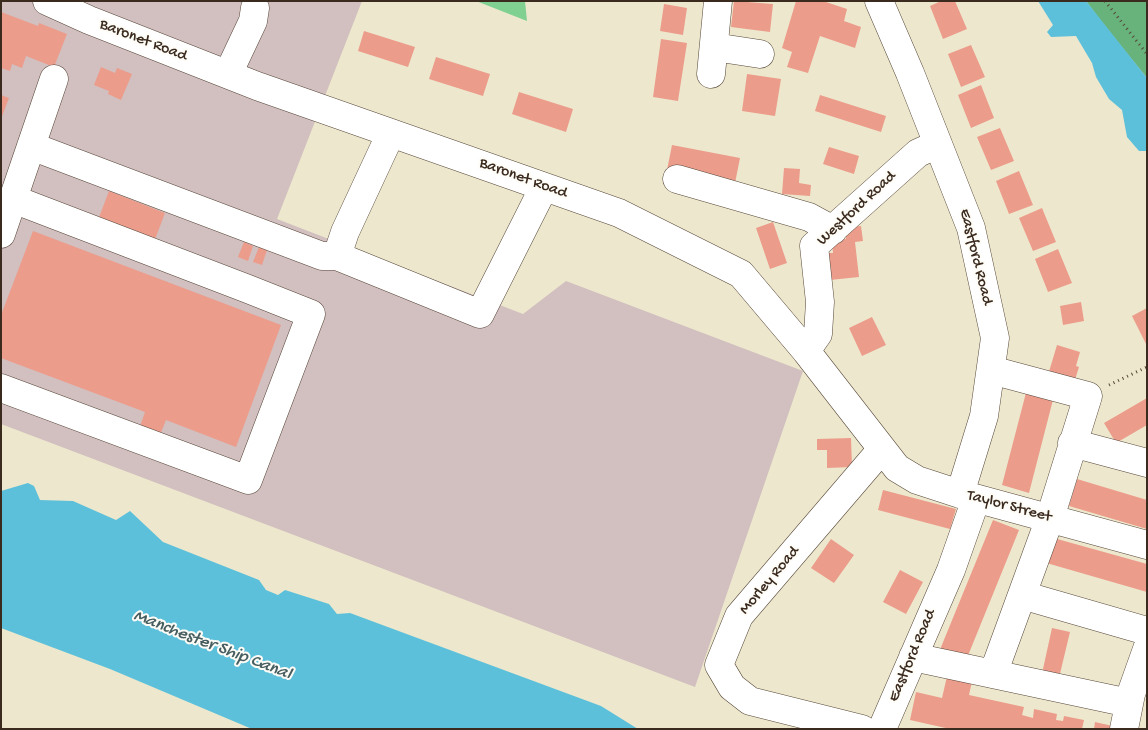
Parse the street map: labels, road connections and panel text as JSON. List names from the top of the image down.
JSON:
{
  "streets": {
    "street": [
      "Baronet Road",
      "Westford Road",
      "Eastford Road",
      "Taylor Street",
      "Morley Road"
    ]
  },
  "crossings": [
    ["Baronet Road", "Westford Road"],
    ["Baronet Road", "Taylor Street"],
    ["Baronet Road", "Morley Road"],
    ["Westford Road", "Eastford Road"],
    ["Eastford Road", "Taylor Street"],
    ["Taylor Street", "Morley Road"]
  ],
  "water": ["Manchester Ship Canal"]
}
